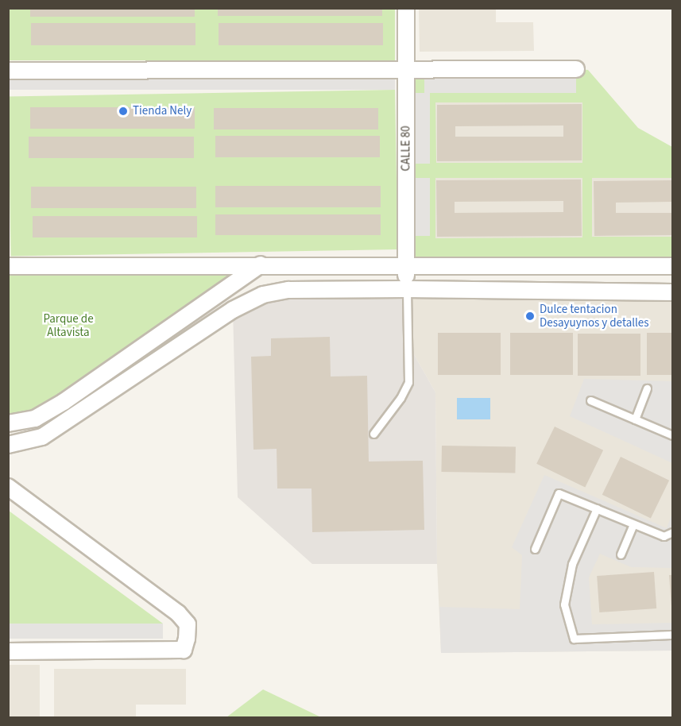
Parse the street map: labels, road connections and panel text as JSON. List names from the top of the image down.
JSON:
{
  "streets": {
    "street": ["CALLE 80"]
  },
  "parks": ["Parque de Altavista"],
  "places": ["Tienda Nely", "Dulce tentacion Desayuynos y detalles"]
}
